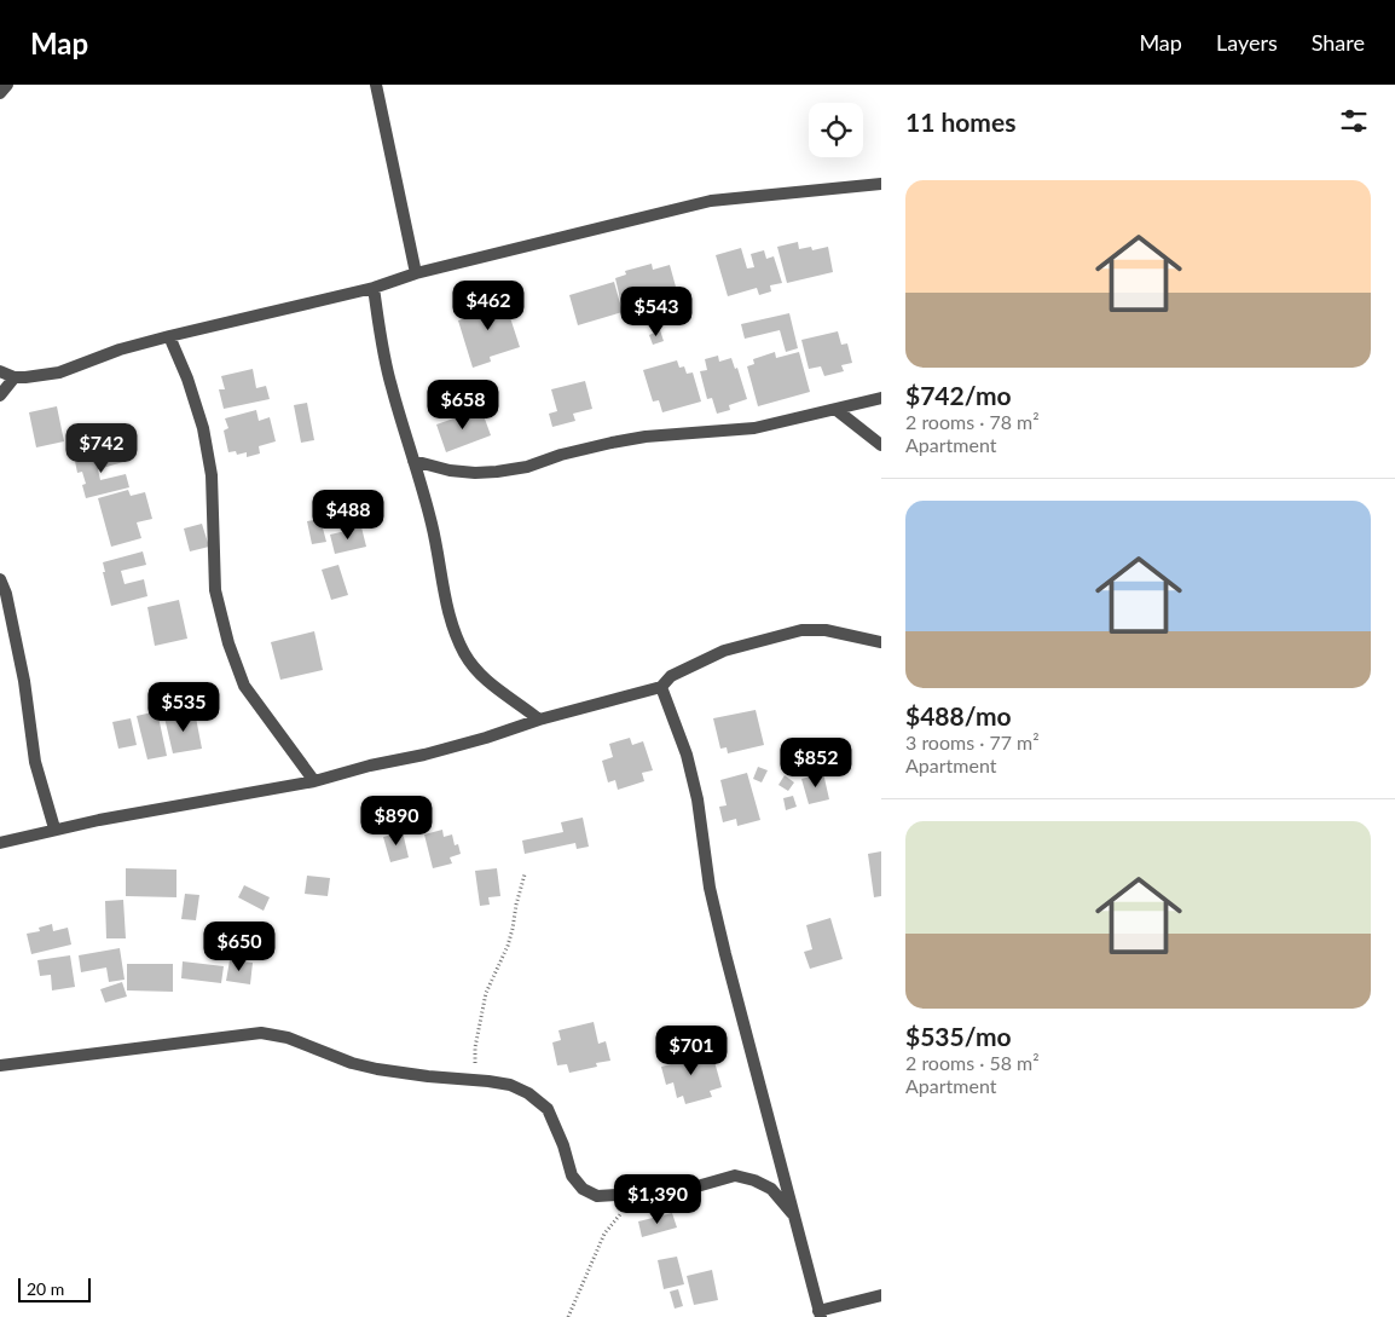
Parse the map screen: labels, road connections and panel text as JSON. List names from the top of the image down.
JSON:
{
  "scale_bar": "20 m",
  "page": {
    "header": "Map",
    "nav": ["Map", "Layers", "Share"],
    "heading": "11 homes",
    "list": [
      {
        "name": "$742/mo",
        "note": "2 rooms · 78 m² · Apartment"
      },
      {
        "name": "$488/mo",
        "note": "3 rooms · 77 m² · Apartment"
      },
      {
        "name": "$535/mo",
        "note": "2 rooms · 58 m² · Apartment"
      }
    ],
    "price": [
      "$462",
      "$543",
      "$658",
      "$742",
      "$488",
      "$535",
      "$852",
      "$890",
      "$650",
      "$701",
      "$1,390"
    ],
    "scale": "20 m"
  }
}
